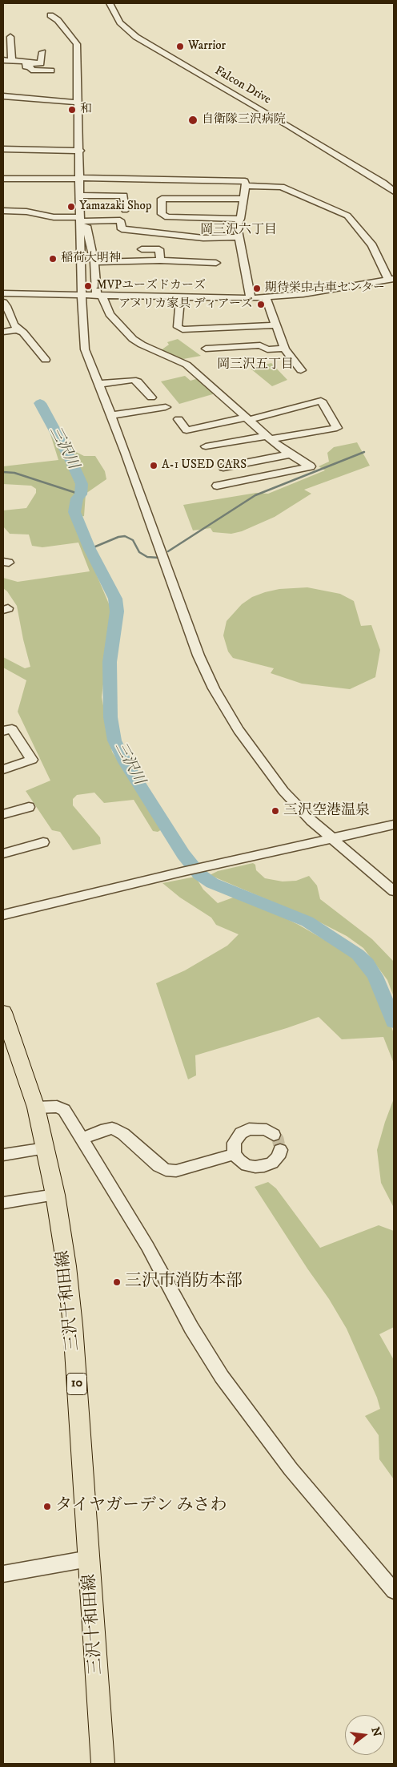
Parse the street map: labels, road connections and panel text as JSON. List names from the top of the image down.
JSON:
{
  "streets": {
    "main road": ["三沢十和田線", "10"],
    "street": ["Falcon Drive"]
  },
  "districts": ["岡三沢六丁目", "岡三沢五丁目"],
  "water": ["三沢川"],
  "places": [
    "Warrior",
    "和",
    "自衛隊三沢病院",
    "Yamazaki Shop",
    "稲荷大明神",
    "MVPユーズドカーズ",
    "期待栄中古車センター",
    "アメリカ家具 ディアーズ",
    "A-1 USED CARS",
    "三沢空港温泉",
    "三沢市消防本部",
    "タイヤガーデン みさわ"
  ],
  "north": "right"
}
